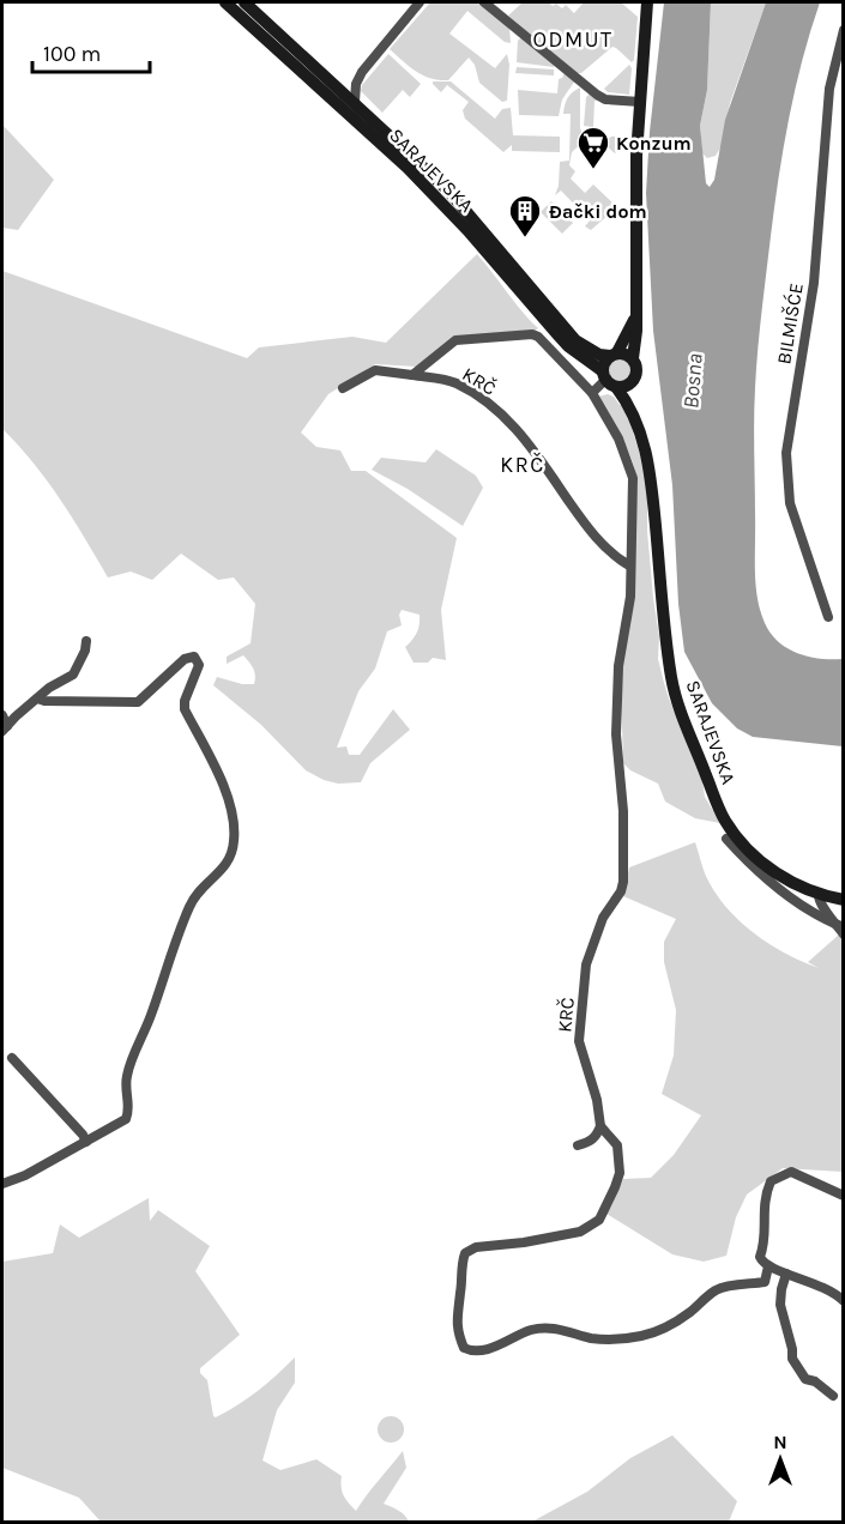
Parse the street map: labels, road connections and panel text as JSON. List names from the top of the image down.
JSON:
{
  "streets": {
    "main road": ["SARAJEVSKA"],
    "street": ["BILMIŠĆE", "KRČ"]
  },
  "districts": ["ODMUT", "KRČ"],
  "water": ["Bosna"],
  "places": {
    "supermarket": ["Konzum"],
    "building": ["Đački dom"]
  },
  "scale_bar": "100 m",
  "north": "top"
}
